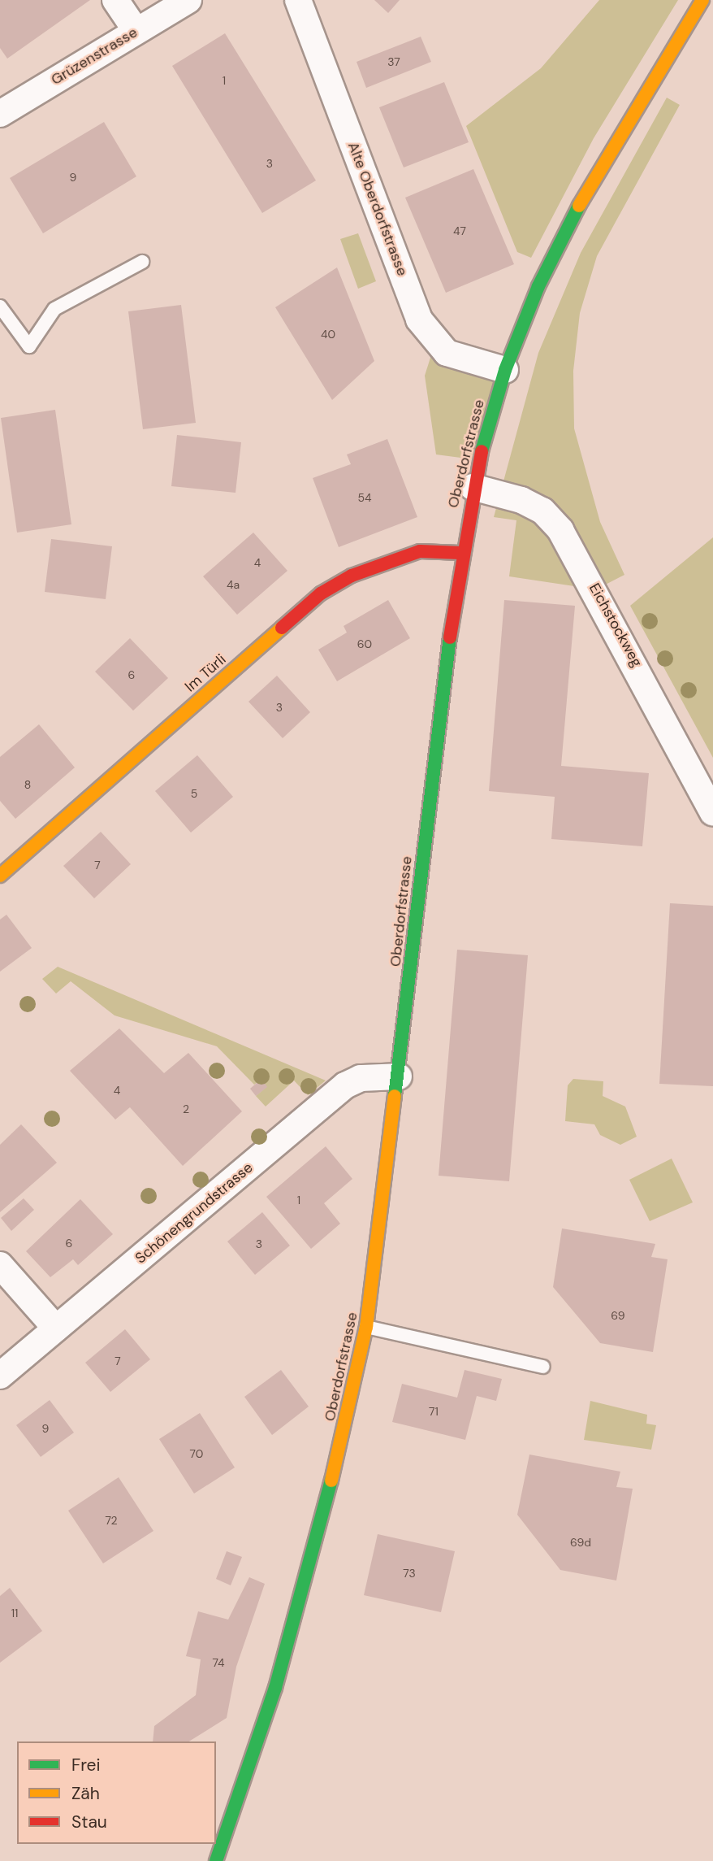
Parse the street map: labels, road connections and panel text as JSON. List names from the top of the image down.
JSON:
{
  "streets": {
    "street": [
      "Grüzenstrasse",
      "Alte Oberdorfstrasse",
      "Oberdorfstrasse",
      "Eichstockweg",
      "Im Türli",
      "Schönengrundstrasse"
    ]
  },
  "crossings": [
    ["Alte Oberdorfstrasse", "Oberdorfstrasse"],
    ["Oberdorfstrasse", "Eichstockweg"],
    ["Oberdorfstrasse", "Im Türli"],
    ["Oberdorfstrasse", "Schönengrundstrasse"]
  ],
  "house_numbers": [
    "37",
    "1",
    "3",
    "9",
    "47",
    "40",
    "54",
    "4",
    "4a",
    "60",
    "6",
    "3",
    "8",
    "5",
    "7",
    "4",
    "2",
    "1",
    "6",
    "3",
    "69",
    "7",
    "71",
    "9",
    "70",
    "72",
    "69d",
    "73",
    "11",
    "74"
  ],
  "legend": ["Frei", "Zäh", "Stau"]
}
